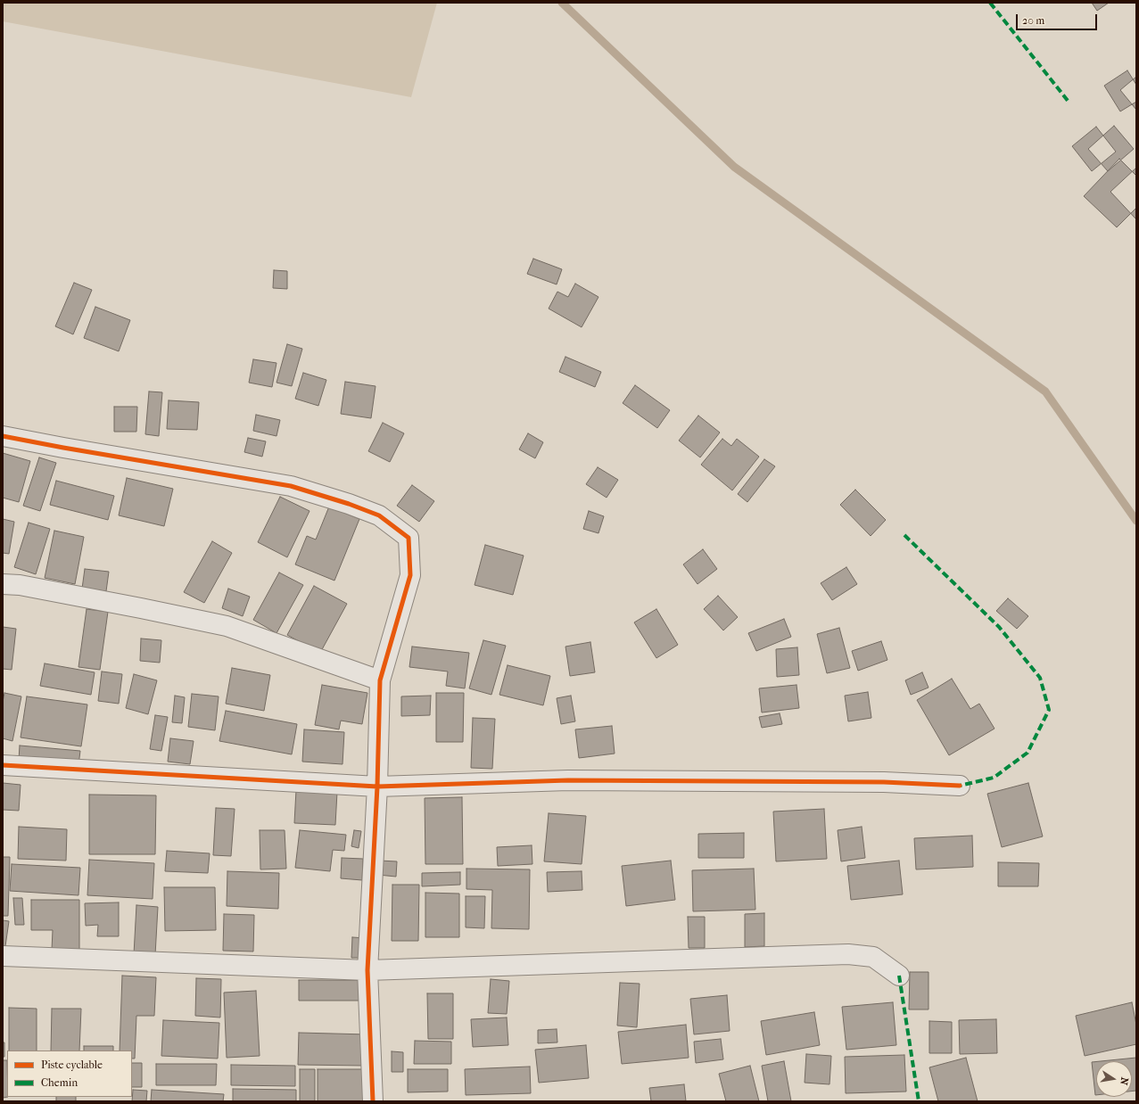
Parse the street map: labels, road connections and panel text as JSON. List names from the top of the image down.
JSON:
{
  "legend": ["Piste cyclable", "Chemin"],
  "scale_bar": "20 m",
  "north": "right"
}
